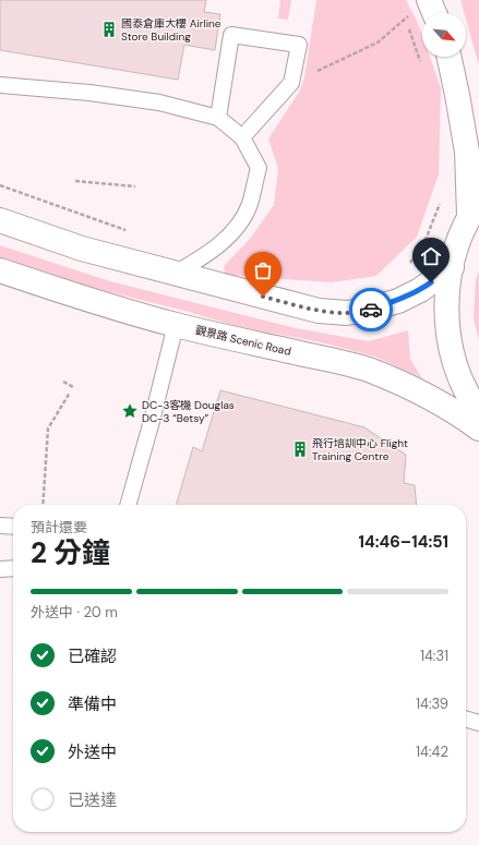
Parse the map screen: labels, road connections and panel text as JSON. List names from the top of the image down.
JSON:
{
  "streets": {
    "main road": ["觀景路 Scenic Road"]
  },
  "places": {
    "building": ["國泰倉庫大樓 Airline Store Building", "飛行培訓中心 Flight Training Centre"],
    "place": ["DC-3客機 Douglas DC-3 “Betsy”"]
  },
  "north": "bottom right",
  "page": {
    "heading": ["2 分鐘", "預計還要", "14:46–14:51"],
    "bar": "外送中 · 20 m",
    "list": [
      ["已確認", "14:31"],
      ["準備中", "14:39"],
      ["外送中", "14:42"],
      "已送達"
    ]
  }
}
